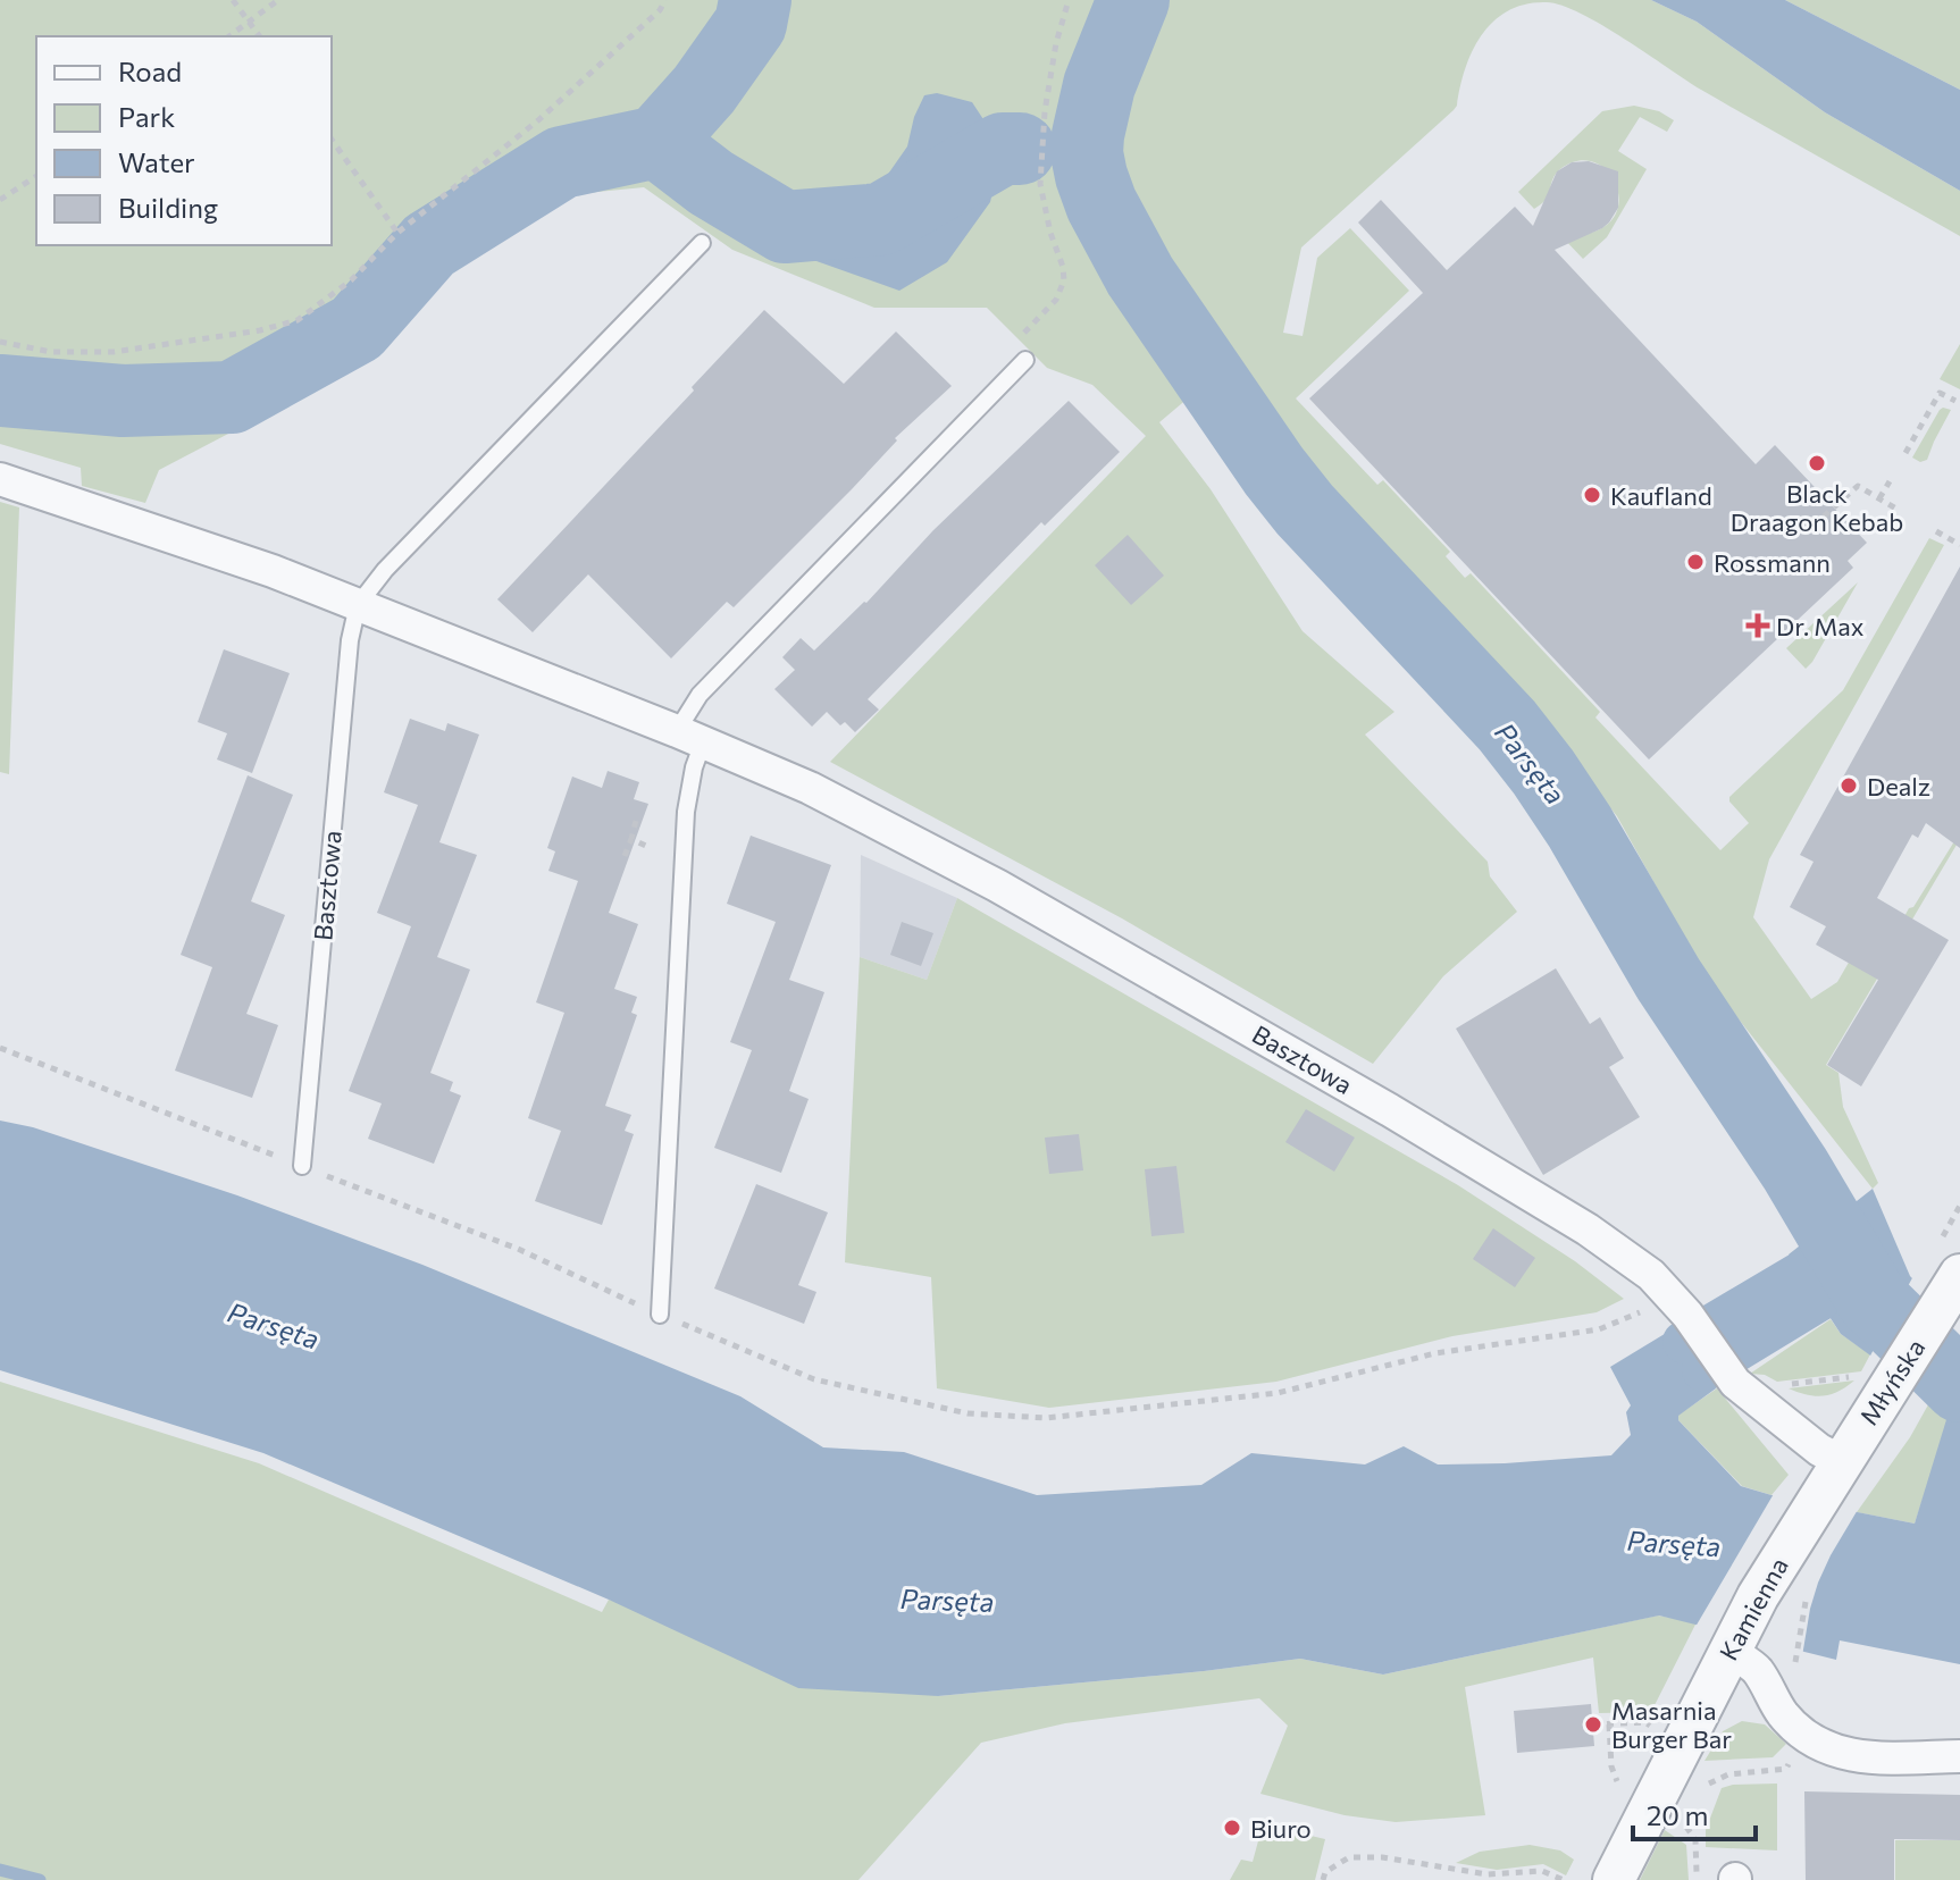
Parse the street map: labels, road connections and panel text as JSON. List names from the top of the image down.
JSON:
{
  "streets": {
    "street": ["Basztowa", "Młyńska", "Kamienna"]
  },
  "crossings": [
    ["Basztowa", "Młyńska"],
    ["Basztowa", "Kamienna"],
    ["Młyńska", "Kamienna"]
  ],
  "water": ["Parsęta"],
  "places": {
    "other": [
      "Black Draagon Kebab",
      "Kaufland",
      "Rossmann",
      "Dealz",
      "Masarnia Burger Bar",
      "Biuro"
    ],
    "health": ["Dr. Max"]
  },
  "legend": [
    "Road",
    "Park",
    "Water",
    "Building"
  ],
  "scale_bar": "20 m"
}
